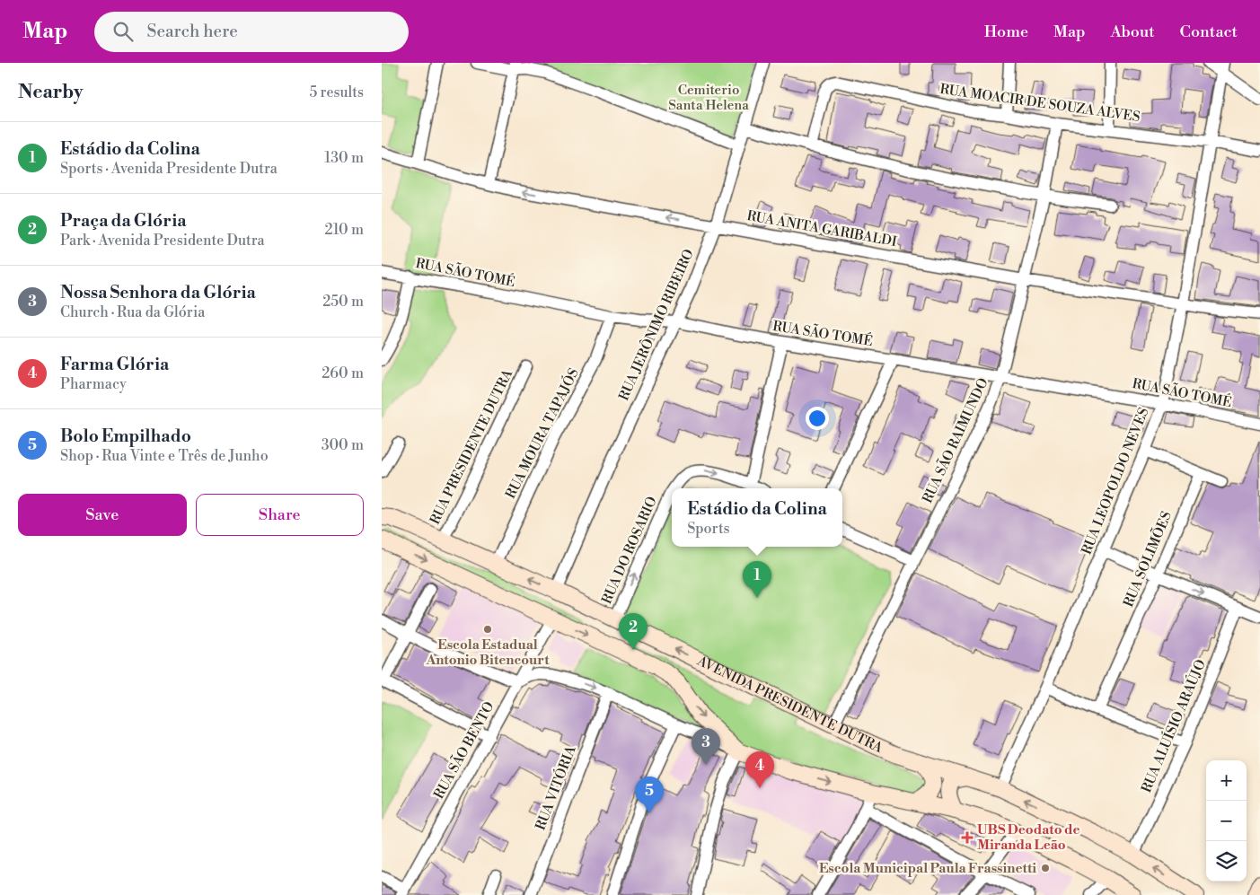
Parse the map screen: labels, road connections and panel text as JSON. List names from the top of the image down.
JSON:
{
  "streets": {
    "street": [
      "RUA MOACIR DE SOUZA ALVES",
      "RUA ANITA GARIBALDI",
      "RUA SÃO TOMÉ",
      "RUA JERÔNIMO RIBEIRO",
      "RUA MOURA TAPAJÓS",
      "RUA SÃO RAIMUNDO",
      "RUA PRESIDENTE DUTRA",
      "RUA LEOPOLDO NEVES",
      "RUA DO ROSARIO",
      "RUA SOLIMÕES",
      "AVENIDA PRESIDENTE DUTRA",
      "RUA ALUÍSIO ARAÚJO",
      "RUA SÃO BENTO",
      "RUA VITÓRIA"
    ]
  },
  "crossings": [
    ["RUA MOACIR DE SOUZA ALVES", "RUA SÃO RAIMUNDO"],
    ["RUA MOACIR DE SOUZA ALVES", "RUA LEOPOLDO NEVES"],
    ["RUA ANITA GARIBALDI", "RUA JERÔNIMO RIBEIRO"],
    ["RUA ANITA GARIBALDI", "RUA SÃO RAIMUNDO"],
    ["RUA ANITA GARIBALDI", "RUA LEOPOLDO NEVES"],
    ["RUA SÃO TOMÉ", "RUA JERÔNIMO RIBEIRO"],
    ["RUA SÃO TOMÉ", "RUA MOURA TAPAJÓS"],
    ["RUA SÃO TOMÉ", "RUA SÃO RAIMUNDO"],
    ["RUA SÃO TOMÉ", "RUA LEOPOLDO NEVES"],
    ["RUA JERÔNIMO RIBEIRO", "AVENIDA PRESIDENTE DUTRA"],
    ["RUA MOURA TAPAJÓS", "AVENIDA PRESIDENTE DUTRA"],
    ["RUA SÃO RAIMUNDO", "AVENIDA PRESIDENTE DUTRA"],
    ["RUA PRESIDENTE DUTRA", "AVENIDA PRESIDENTE DUTRA"],
    ["RUA LEOPOLDO NEVES", "AVENIDA PRESIDENTE DUTRA"],
    ["RUA DO ROSARIO", "AVENIDA PRESIDENTE DUTRA"],
    ["AVENIDA PRESIDENTE DUTRA", "RUA ALUÍSIO ARAÚJO"]
  ],
  "one_way": ["RUA DO ROSARIO"],
  "parks": ["Cemiterio Santa Helena"],
  "places": {
    "other": ["Escola Estadual Antonio Bitencourt", "Escola Municipal Paula Frassinetti"],
    "health": ["UBS Deodato de Miranda Leão"]
  },
  "page": {
    "header": "Map",
    "search": "Search here",
    "nav": [
      "Home",
      "Map",
      "About",
      "Contact"
    ],
    "heading": ["Nearby", "5 results"],
    "list": [
      {
        "mark": "1",
        "name": "Estádio da Colina",
        "note": "Sports · Avenida Presidente Dutra",
        "value": "130 m"
      },
      {
        "mark": "2",
        "name": "Praça da Glória",
        "note": "Park · Avenida Presidente Dutra",
        "value": "210 m"
      },
      {
        "mark": "3",
        "name": "Nossa Senhora da Glória",
        "note": "Church · Rua da Glória",
        "value": "250 m"
      },
      {
        "mark": "4",
        "name": "Farma Glória",
        "note": "Pharmacy",
        "value": "260 m"
      },
      {
        "mark": "5",
        "name": "Bolo Empilhado",
        "note": "Shop · Rua Vinte e Três de Junho",
        "value": "300 m"
      }
    ],
    "buttons": ["Save", "Share"],
    "popup": ["Estádio da Colina", "Sports"],
    "pins": [
      "1",
      "2",
      "3",
      "4",
      "5"
    ],
    "map_buttons": ["+", "−"]
  }
}
